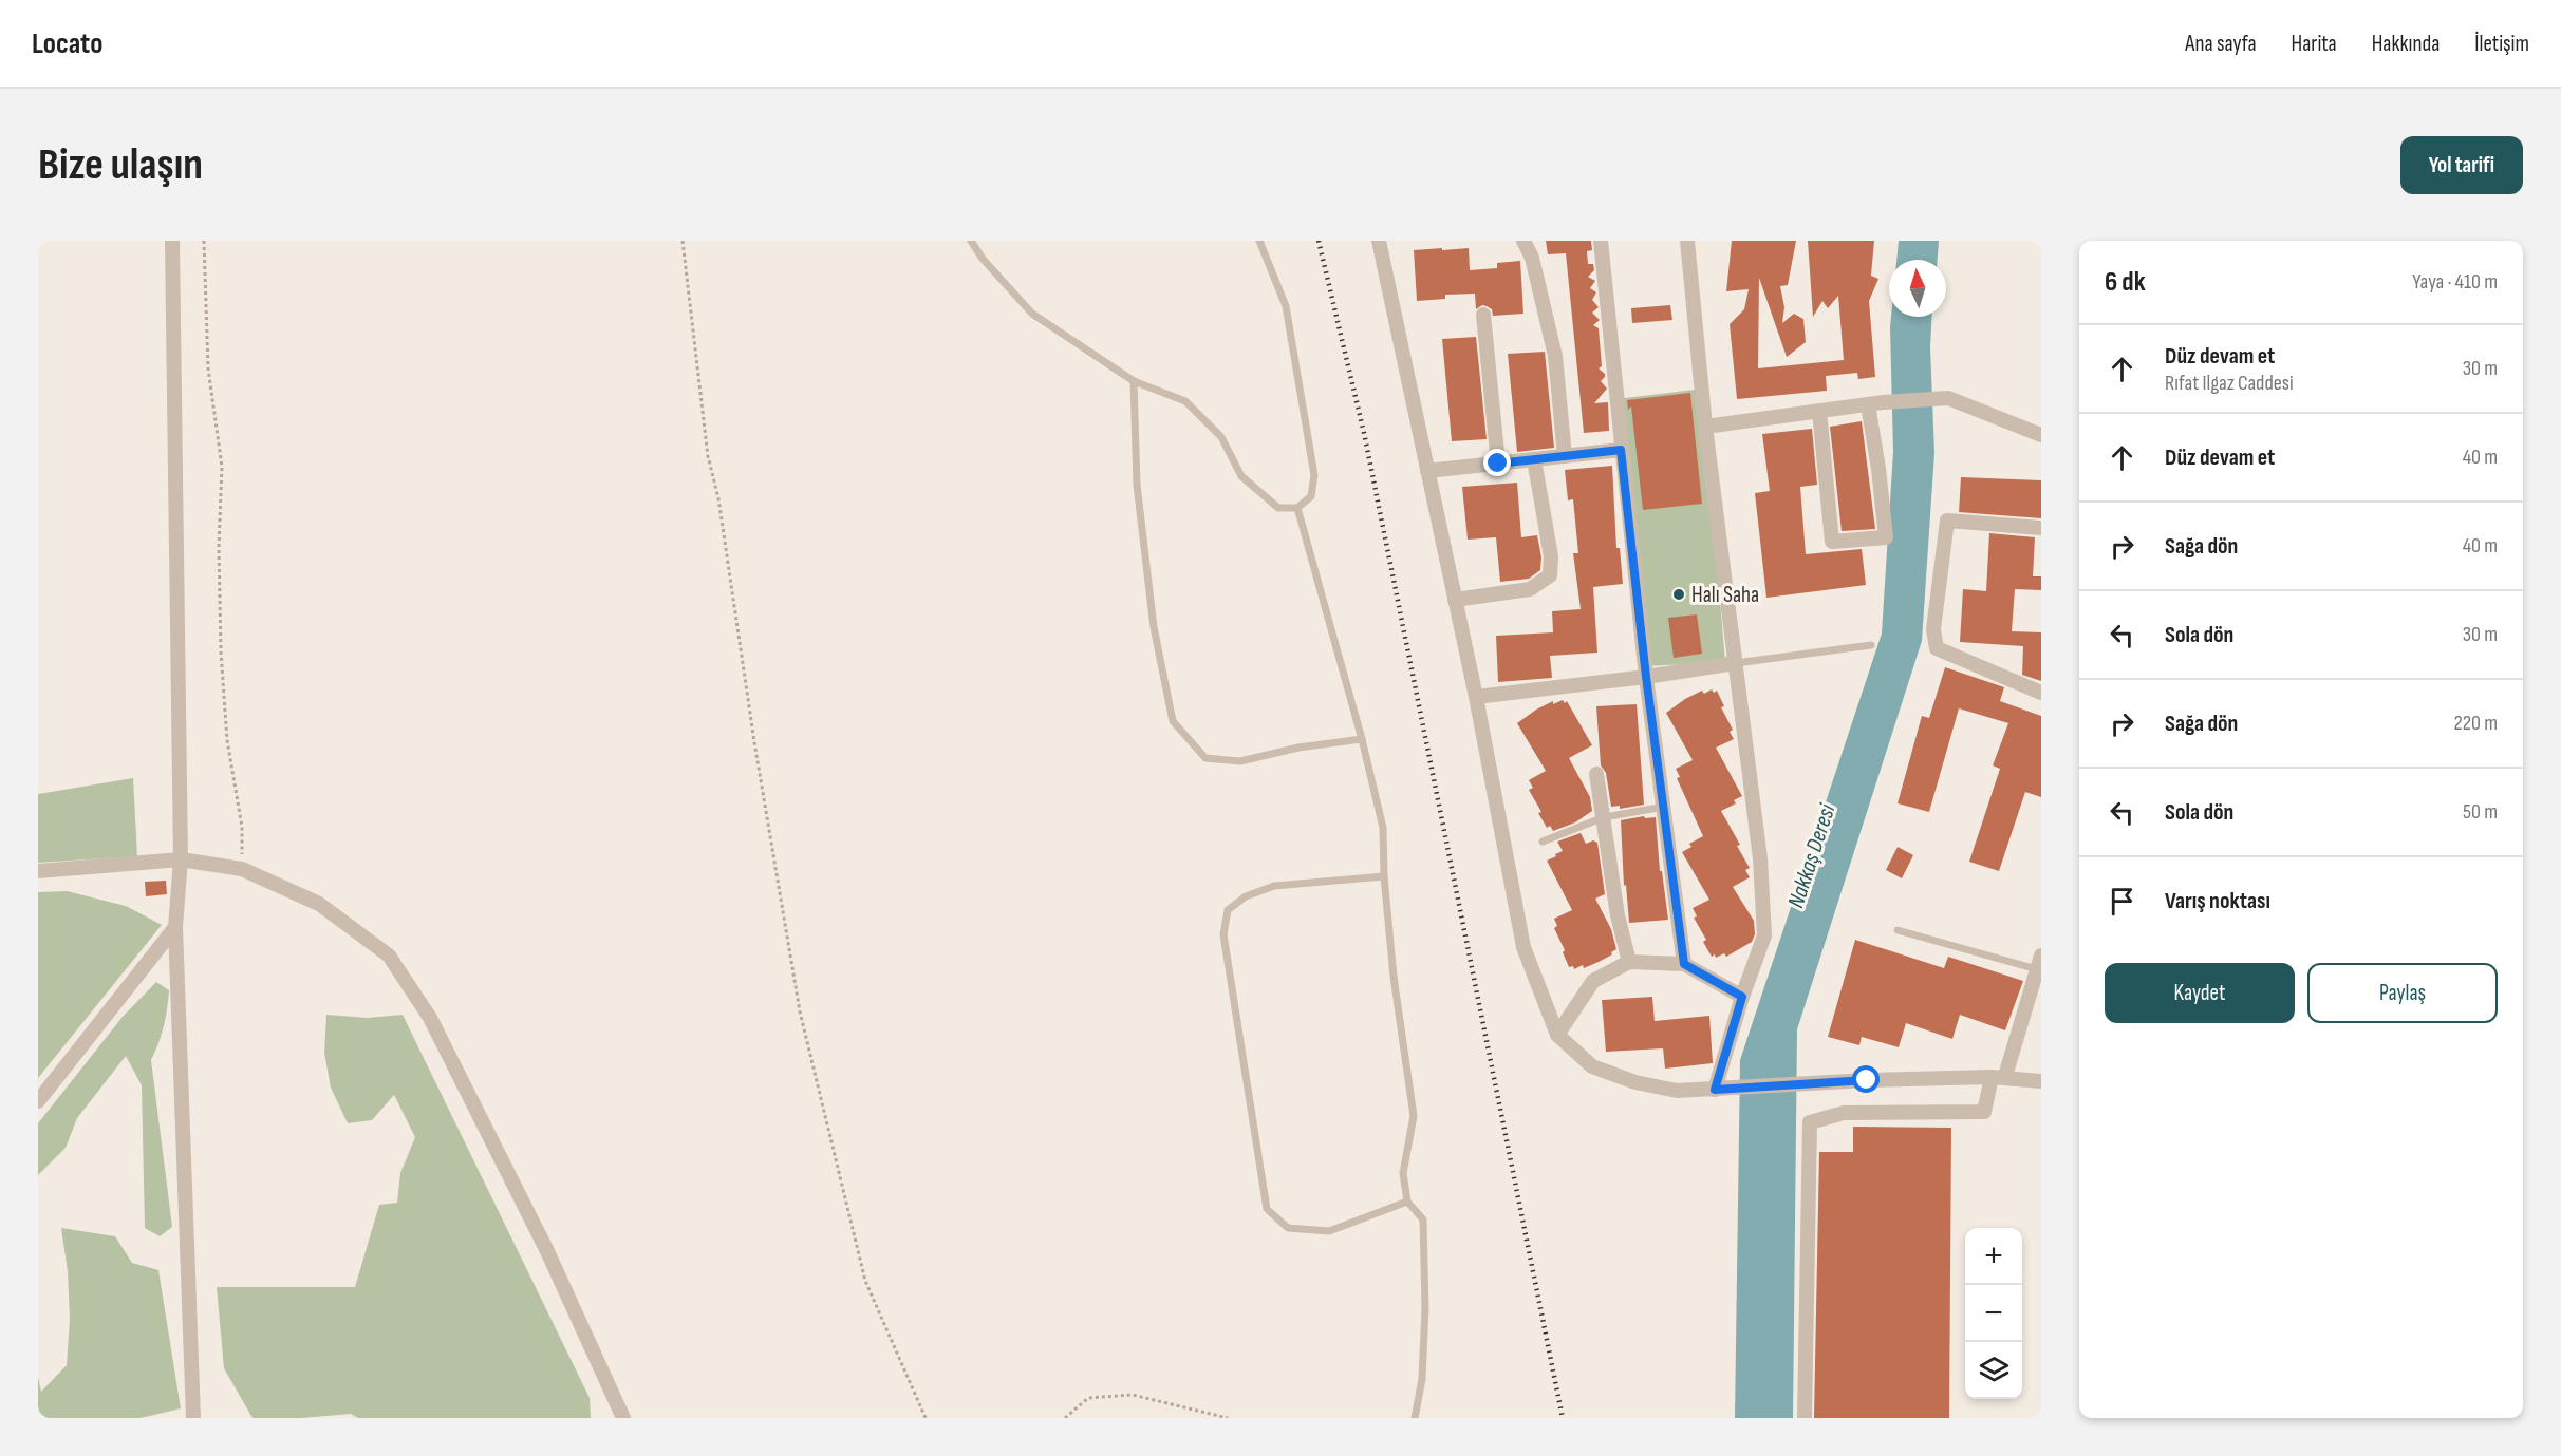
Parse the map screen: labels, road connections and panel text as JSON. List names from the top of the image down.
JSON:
{
  "water": ["Nakkaş Deresi"],
  "places": ["Halı Saha"],
  "north": "top",
  "page": {
    "header": "Locato",
    "nav": [
      "Ana sayfa",
      "Harita",
      "Hakkında",
      "İletişim"
    ],
    "buttons": [
      "Yol tarifi",
      ["Kaydet", "Paylaş"]
    ],
    "title": "Bize ulaşın",
    "heading": ["6 dk", "Yaya · 410 m"],
    "list": [
      ["Düz devam et", "Rıfat Ilgaz Caddesi", "30 m"],
      ["Düz devam et", "40 m"],
      ["Sağa dön", "40 m"],
      ["Sola dön", "30 m"],
      ["Sağa dön", "220 m"],
      ["Sola dön", "50 m"],
      "Varış noktası"
    ],
    "map_buttons": ["+", "−"]
  }
}
